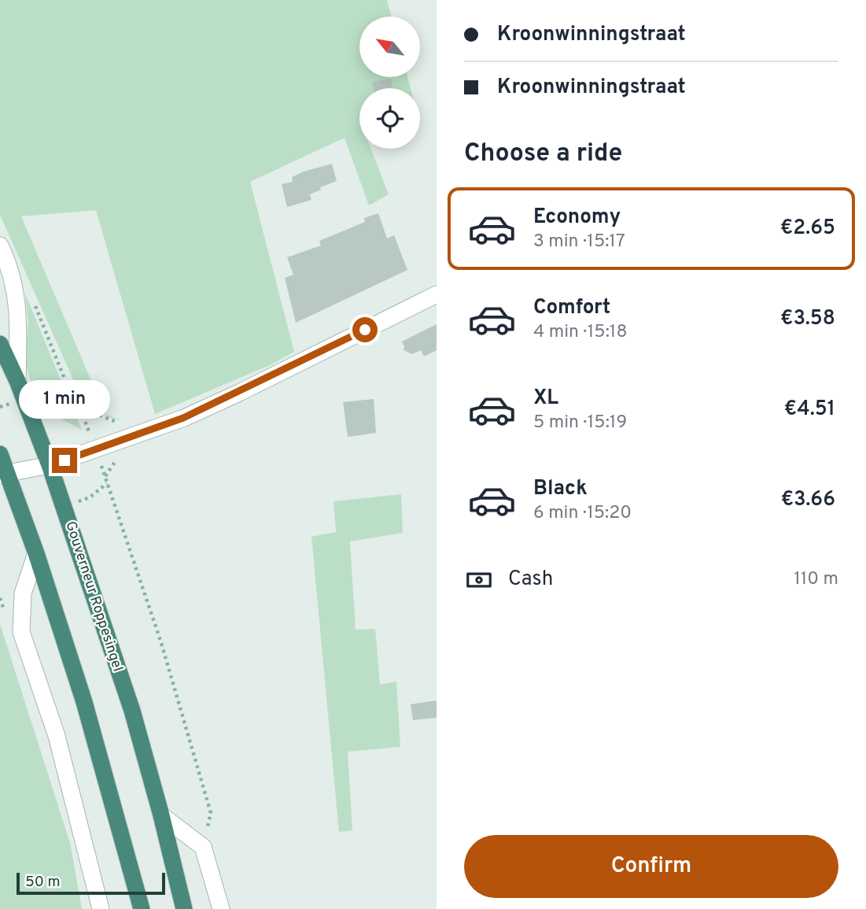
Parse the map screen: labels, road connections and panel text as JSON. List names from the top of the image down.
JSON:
{
  "streets": {
    "highway": ["Gouverneur Roppesingel"]
  },
  "scale_bar": "50 m",
  "north": "top left",
  "page": {
    "banner": ["Kroonwinningstraat", "Kroonwinningstraat"],
    "heading": "Choose a ride",
    "list": [
      {
        "name": "Economy",
        "note": "3 min · 15:17",
        "value": "€2.65"
      },
      {
        "name": "Comfort",
        "note": "4 min · 15:18",
        "value": "€3.58"
      },
      {
        "name": "XL",
        "note": "5 min · 15:19",
        "value": "€4.51"
      },
      {
        "name": "Black",
        "note": "6 min · 15:20",
        "value": "€3.66"
      }
    ],
    "bubble": "1 min",
    "pay": ["Cash", "110 m"],
    "buttons": "Confirm",
    "scale": "50 m"
  }
}
